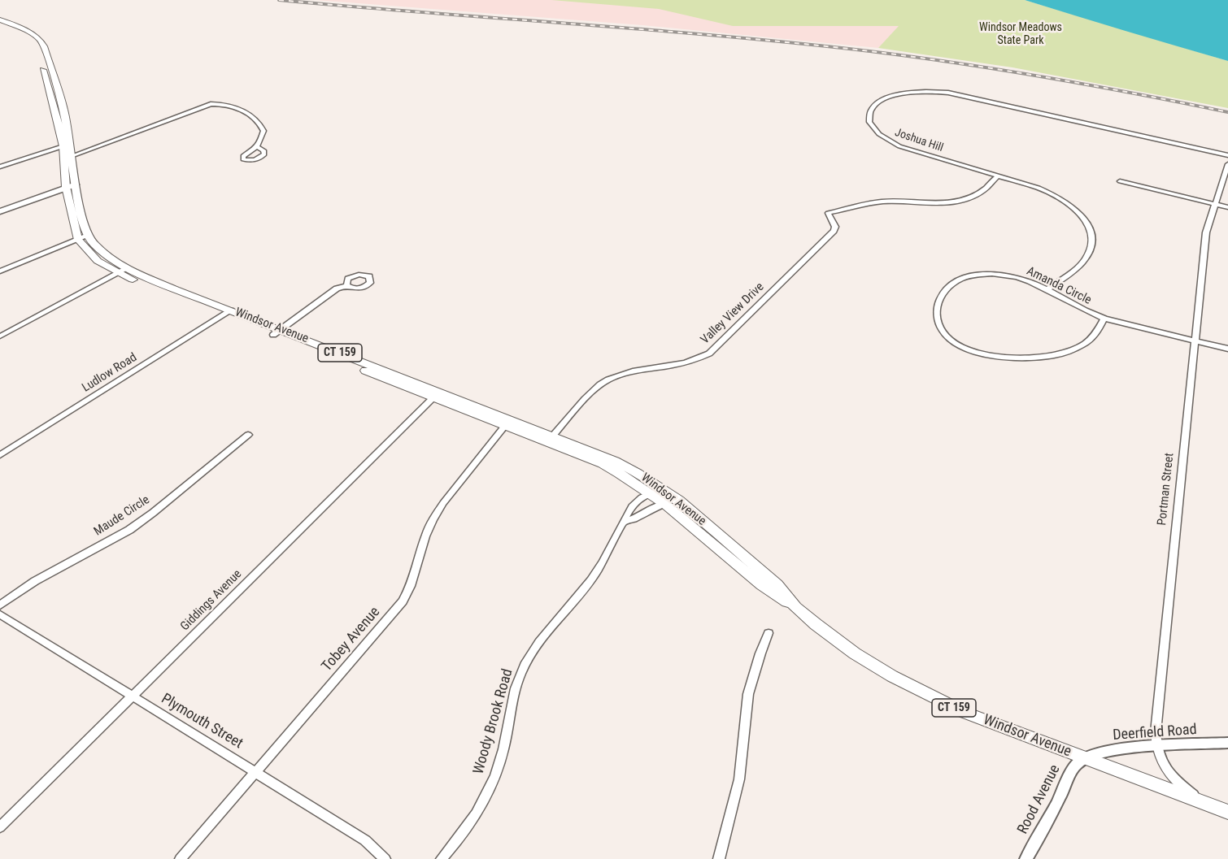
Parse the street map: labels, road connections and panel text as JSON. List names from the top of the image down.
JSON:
{
  "streets": {
    "main road": ["Windsor Avenue", "CT 159"],
    "street": [
      "Joshua Hill",
      "Amanda Circle",
      "Valley View Drive",
      "Ludlow Road",
      "Portman Street",
      "Maude Circle",
      "Giddings Avenue",
      "Tobey Avenue",
      "Plymouth Street",
      "Woody Brook Road",
      "Deerfield Road",
      "Rood Avenue"
    ]
  },
  "crossings": [
    ["Joshua Hill", "Amanda Circle"],
    ["Joshua Hill", "Valley View Drive"],
    ["Amanda Circle", "Portman Street"],
    ["Valley View Drive", "Windsor Avenue"],
    ["Windsor Avenue", "Ludlow Road"],
    ["Windsor Avenue", "Portman Street"],
    ["Windsor Avenue", "Giddings Avenue"],
    ["Windsor Avenue", "Tobey Avenue"],
    ["Windsor Avenue", "Woody Brook Road"],
    ["Windsor Avenue", "Deerfield Road"],
    ["Windsor Avenue", "Rood Avenue"],
    ["Portman Street", "Deerfield Road"],
    ["Giddings Avenue", "Plymouth Street"],
    ["Tobey Avenue", "Plymouth Street"],
    ["Deerfield Road", "Rood Avenue"]
  ],
  "parks": ["Windsor Meadows State Park"]
}
